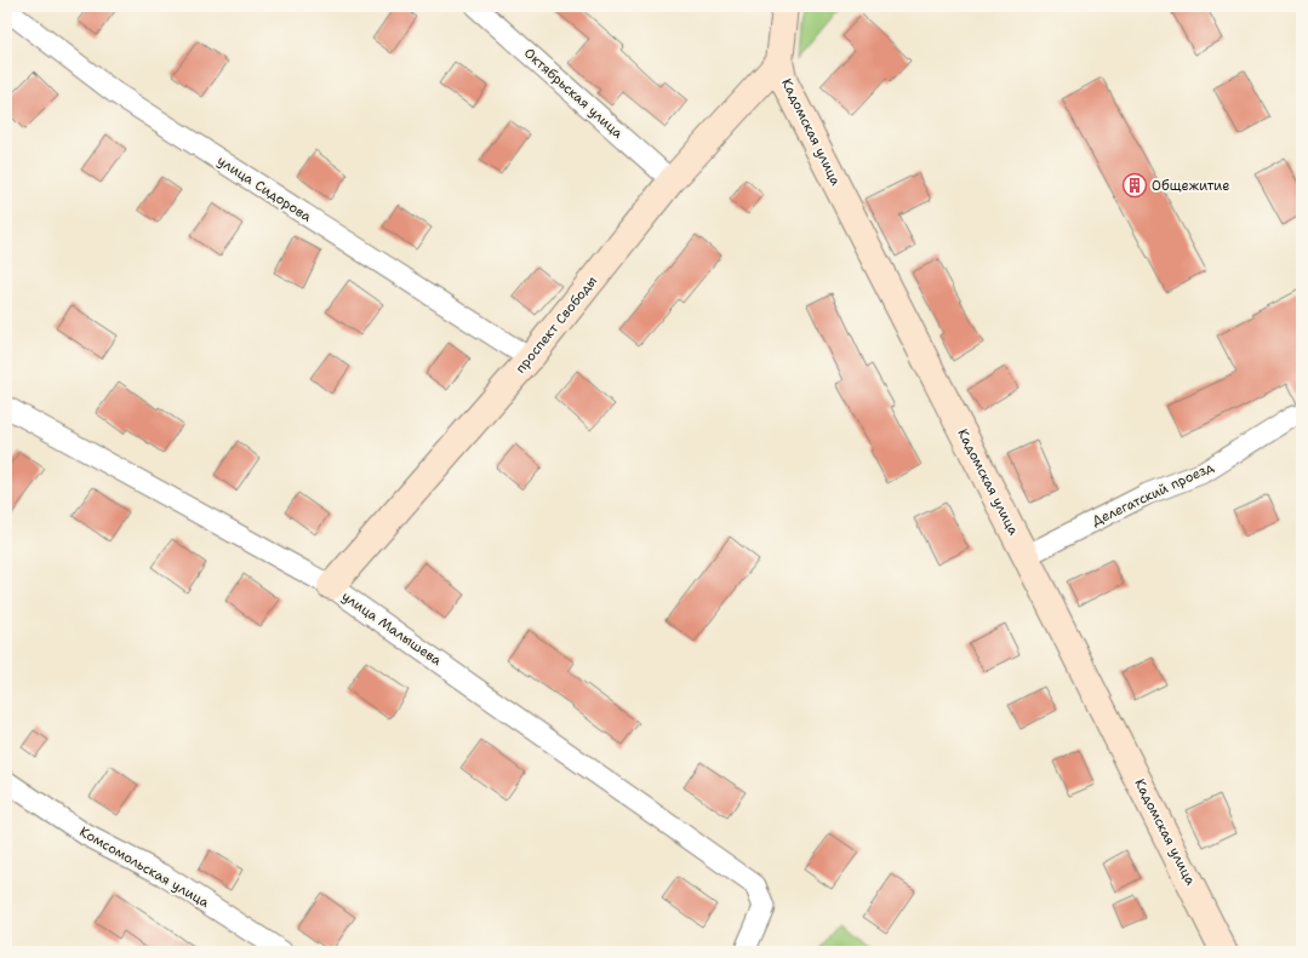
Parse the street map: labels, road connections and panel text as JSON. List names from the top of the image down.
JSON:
{
  "streets": {
    "street": [
      "Октябрьская улица",
      "Кадомская улица",
      "улица Сидорова",
      "проспект Свободы",
      "Делегатский проезд",
      "улица Малышева",
      "Комсомольская улица"
    ]
  },
  "crossings": [
    ["Октябрьская улица", "проспект Свободы"],
    ["Кадомская улица", "проспект Свободы"],
    ["Кадомская улица", "Делегатский проезд"],
    ["улица Сидорова", "проспект Свободы"],
    ["проспект Свободы", "улица Малышева"]
  ],
  "places": {
    "building": ["Общежитие"]
  }
}
